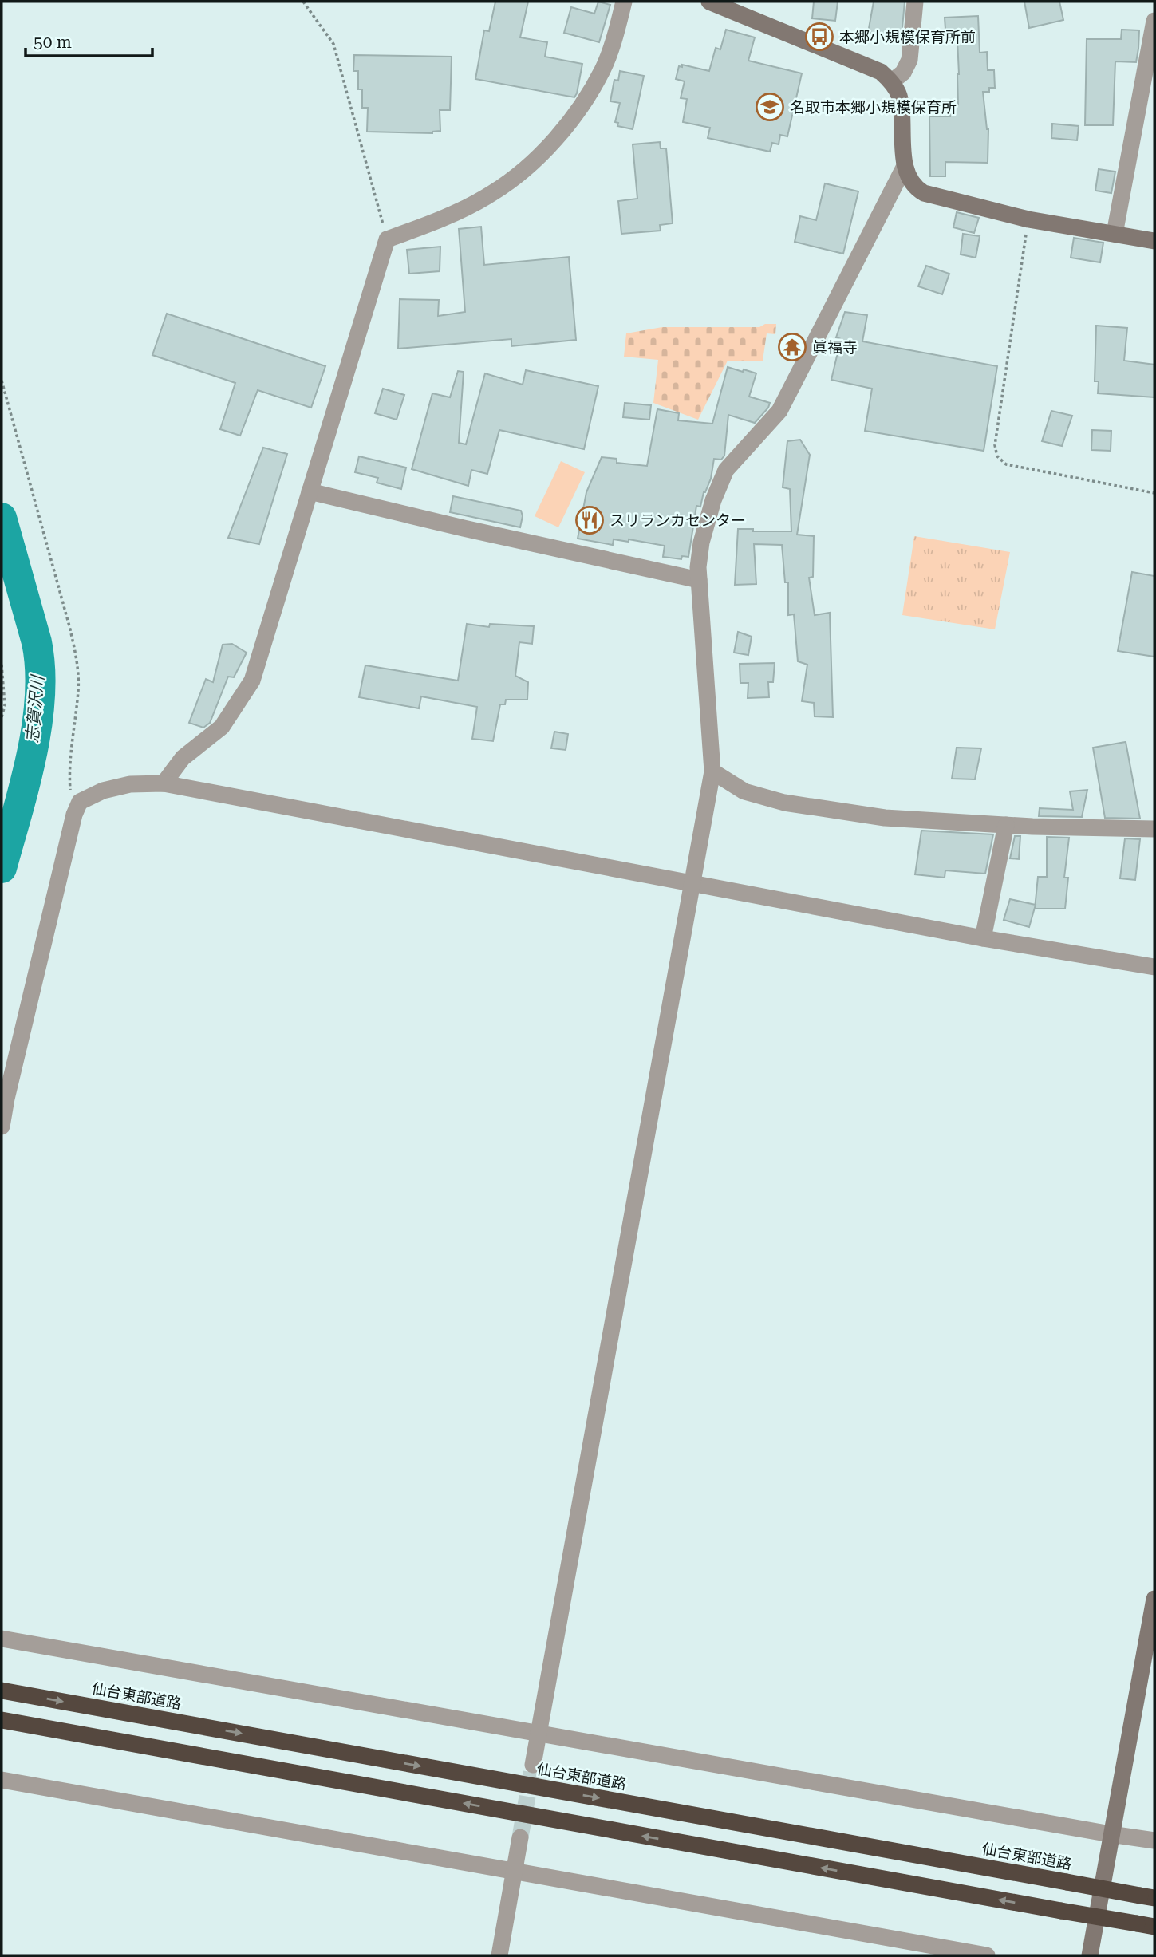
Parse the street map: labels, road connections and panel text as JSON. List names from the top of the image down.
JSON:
{
  "streets": {
    "highway": ["仙台東部道路"]
  },
  "water": ["志賀沢川"],
  "places": {
    "bus stop": ["本郷小規模保育所前"],
    "school or university": ["名取市本郷小規模保育所"],
    "temple": ["眞福寺"],
    "restaurant": ["スリランカセンター"]
  },
  "scale_bar": "50 m"
}
